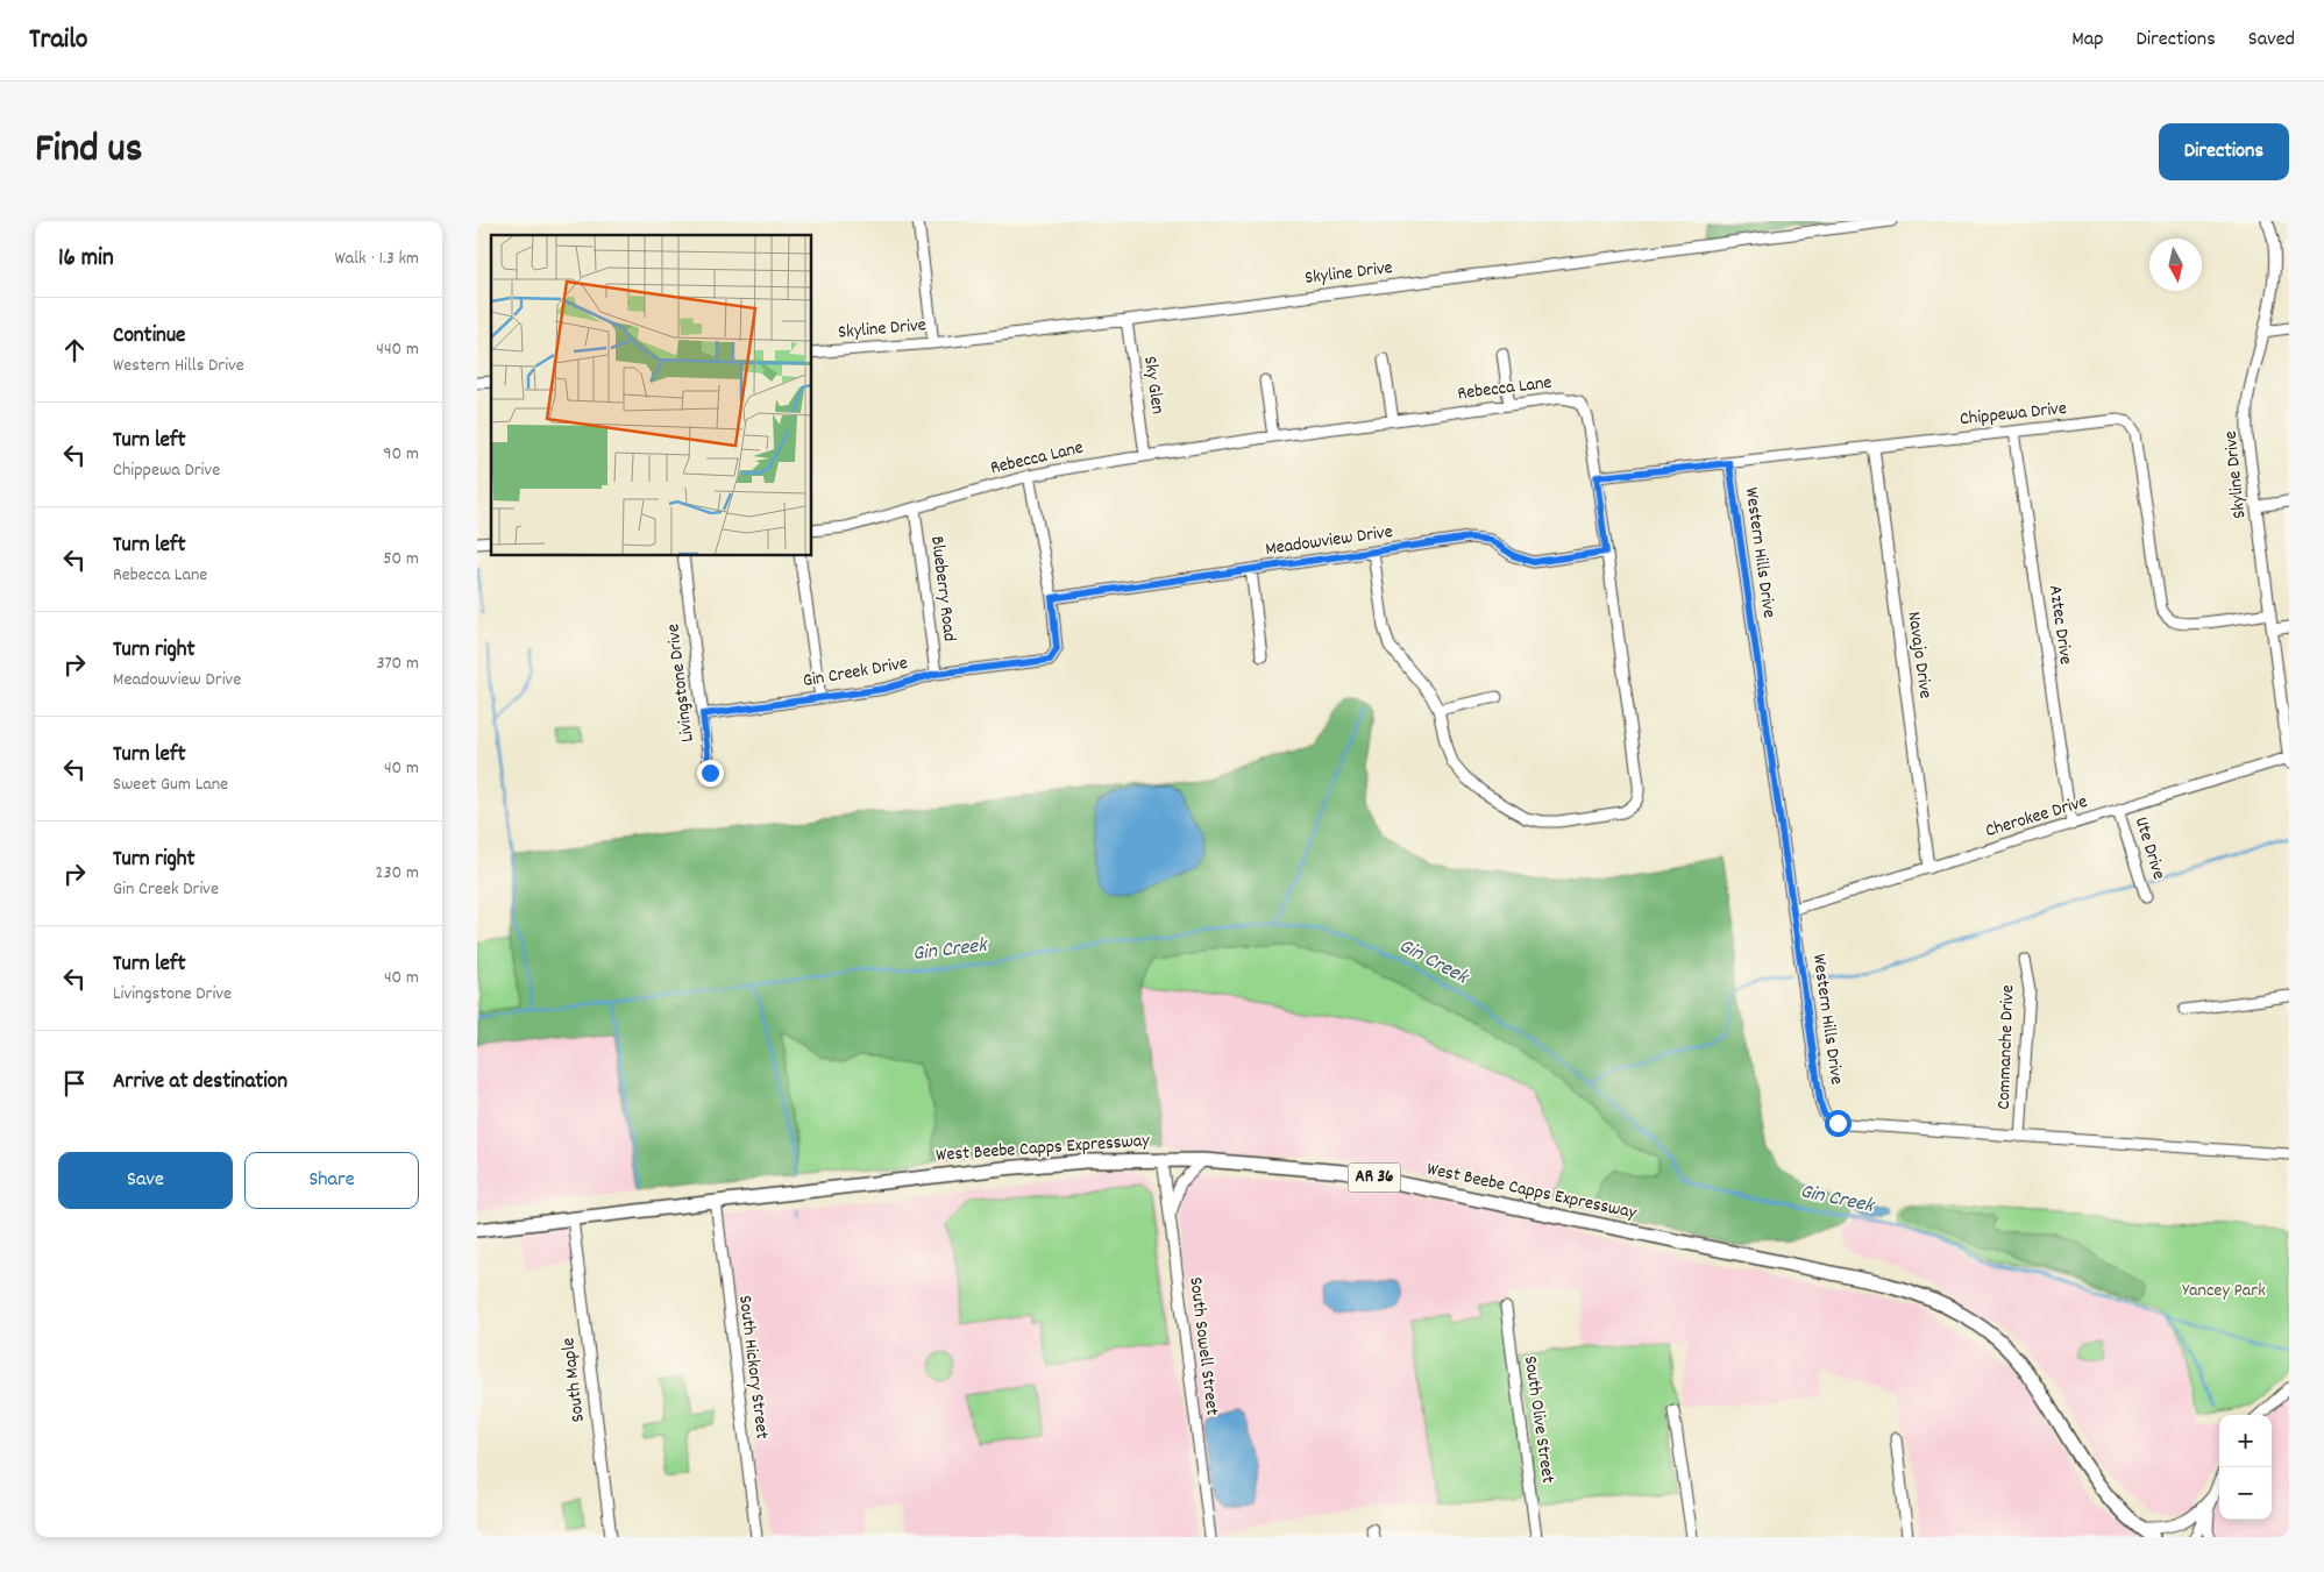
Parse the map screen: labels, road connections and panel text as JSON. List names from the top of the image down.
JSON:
{
  "streets": {
    "main road": ["West Beebe Capps Expressway", "AR 36"],
    "street": [
      "Skyline Drive",
      "Sky Glen",
      "Rebecca Lane",
      "Chippewa Drive",
      "Meadowview Drive",
      "Western Hills Drive",
      "Blueberry Road",
      "Aztec Drive",
      "Navajo Drive",
      "Gin Creek Drive",
      "Livingstone Drive",
      "Cherokee Drive",
      "Ute Drive",
      "Commanche Drive",
      "South Sowell Street",
      "South Hickory Street",
      "South Maple",
      "South Olive Street"
    ]
  },
  "crossings": [
    ["Skyline Drive", "Sky Glen"],
    ["Skyline Drive", "Chippewa Drive"],
    ["Skyline Drive", "Cherokee Drive"],
    ["Sky Glen", "Rebecca Lane"],
    ["Rebecca Lane", "Chippewa Drive"],
    ["Rebecca Lane", "Meadowview Drive"],
    ["Rebecca Lane", "Blueberry Road"],
    ["Chippewa Drive", "Western Hills Drive"],
    ["Chippewa Drive", "Aztec Drive"],
    ["Chippewa Drive", "Navajo Drive"],
    ["Meadowview Drive", "Gin Creek Drive"],
    ["Western Hills Drive", "Cherokee Drive"],
    ["Western Hills Drive", "Commanche Drive"],
    ["Blueberry Road", "Gin Creek Drive"],
    ["Aztec Drive", "Cherokee Drive"],
    ["Navajo Drive", "Cherokee Drive"],
    ["Gin Creek Drive", "Livingstone Drive"],
    ["Cherokee Drive", "Ute Drive"],
    ["West Beebe Capps Expressway", "South Sowell Street"],
    ["West Beebe Capps Expressway", "South Hickory Street"],
    ["West Beebe Capps Expressway", "South Maple"]
  ],
  "water": ["Gin Creek"],
  "parks": ["Yancey Park"],
  "north": "bottom",
  "page": {
    "header": "Trailo",
    "nav": ["Map", "Directions", "Saved"],
    "title": "Find us",
    "buttons": [
      "Directions",
      ["Save", "Share"]
    ],
    "heading": ["16 min", "Walk · 1.3 km"],
    "list": [
      ["Continue", "Western Hills Drive", "440 m"],
      ["Turn left", "Chippewa Drive", "90 m"],
      ["Turn left", "Rebecca Lane", "50 m"],
      ["Turn right", "Meadowview Drive", "370 m"],
      ["Turn left", "Sweet Gum Lane", "40 m"],
      ["Turn right", "Gin Creek Drive", "230 m"],
      ["Turn left", "Livingstone Drive", "40 m"],
      "Arrive at destination"
    ],
    "map_buttons": ["+", "−"]
  }
}
